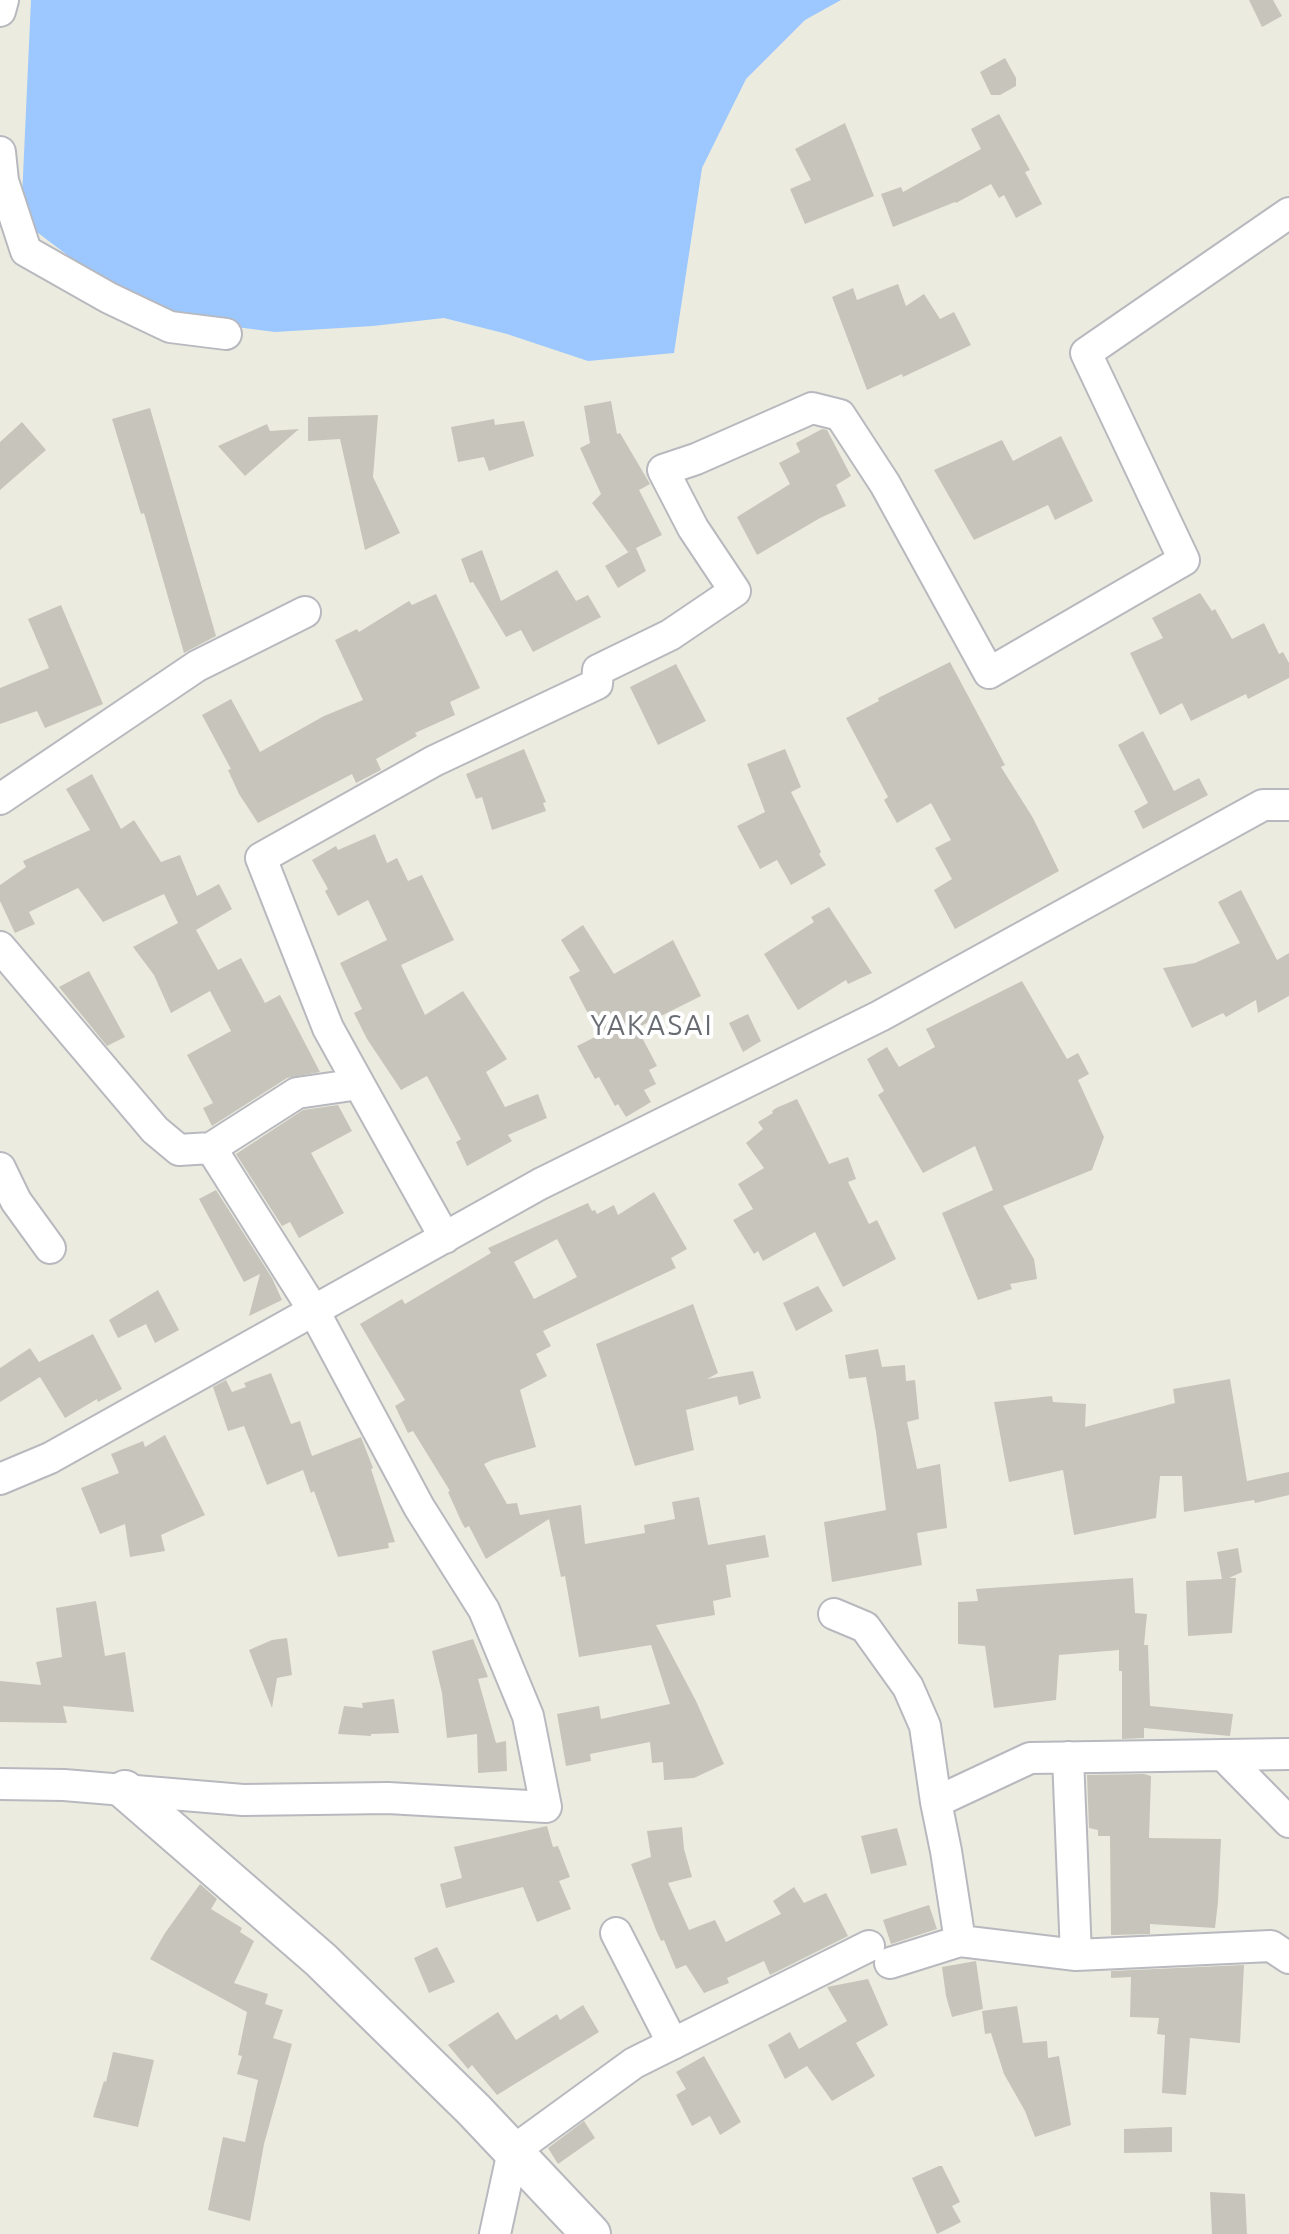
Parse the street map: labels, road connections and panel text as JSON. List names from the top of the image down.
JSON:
{
  "districts": ["YAKASAI"]
}
